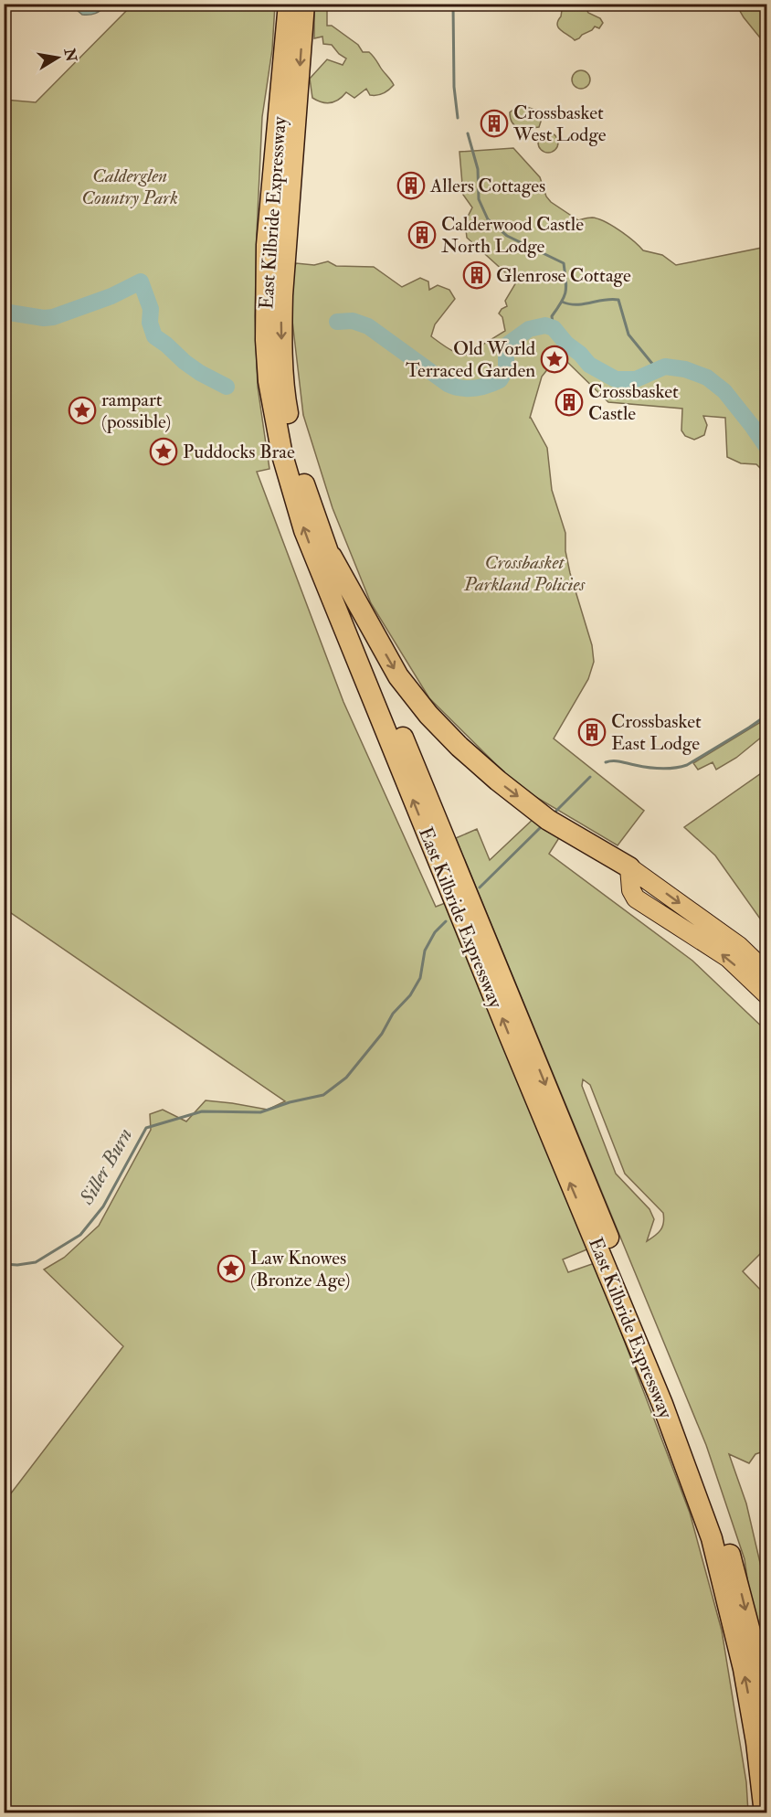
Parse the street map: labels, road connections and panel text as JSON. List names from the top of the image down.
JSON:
{
  "streets": {
    "highway": ["East Kilbride Expressway"]
  },
  "water": ["Siller Burn"],
  "parks": ["Calderglen Country Park", "Crossbasket Parkland Policies"],
  "places": {
    "building": [
      "Crossbasket West Lodge",
      "Allers Cottages",
      "Calderwood Castle North Lodge",
      "Glenrose Cottage",
      "Crossbasket Castle",
      "Crossbasket East Lodge"
    ],
    "place": [
      "Old World Terraced Garden",
      "rampart (possible)",
      "Puddocks Brae",
      "Law Knowes (Bronze Age)"
    ]
  },
  "north": "right"
}
